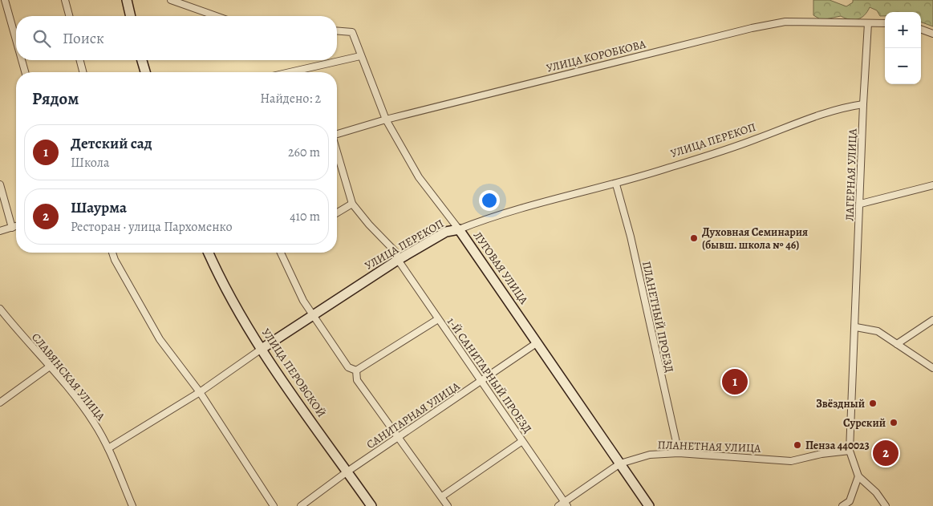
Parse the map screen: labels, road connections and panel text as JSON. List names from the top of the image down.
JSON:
{
  "streets": {
    "main road": ["УЛИЦА ПЕРЕКОП", "ЛУГОВАЯ УЛИЦА", "УЛИЦА ПЕРОВСКОЙ"],
    "street": [
      "УЛИЦА КОРОБКОВА",
      "ЛАГЕРНАЯ УЛИЦА",
      "ПЛАНЕТНЫЙ ПРОЕЗД",
      "1-Й САНИТАРНЫЙ ПРОЕЗД",
      "СЛАВЯНСКАЯ УЛИЦА",
      "САНИТАРНАЯ УЛИЦА",
      "ПЛАНЕТНАЯ УЛИЦА"
    ]
  },
  "crossings": [
    ["УЛИЦА КОРОБКОВА", "ЛАГЕРНАЯ УЛИЦА"],
    ["УЛИЦА КОРОБКОВА", "ЛУГОВАЯ УЛИЦА"],
    ["УЛИЦА ПЕРЕКОП", "ЛАГЕРНАЯ УЛИЦА"],
    ["УЛИЦА ПЕРЕКОП", "ЛУГОВАЯ УЛИЦА"],
    ["УЛИЦА ПЕРЕКОП", "ПЛАНЕТНЫЙ ПРОЕЗД"],
    ["УЛИЦА ПЕРЕКОП", "УЛИЦА ПЕРОВСКОЙ"],
    ["УЛИЦА ПЕРЕКОП", "1-Й САНИТАРНЫЙ ПРОЕЗД"],
    ["УЛИЦА ПЕРЕКОП", "СЛАВЯНСКАЯ УЛИЦА"],
    ["ЛАГЕРНАЯ УЛИЦА", "ПЛАНЕТНАЯ УЛИЦА"],
    ["ЛУГОВАЯ УЛИЦА", "САНИТАРНАЯ УЛИЦА"],
    ["ЛУГОВАЯ УЛИЦА", "ПЛАНЕТНАЯ УЛИЦА"],
    ["ПЛАНЕТНЫЙ ПРОЕЗД", "ПЛАНЕТНАЯ УЛИЦА"],
    ["УЛИЦА ПЕРОВСКОЙ", "САНИТАРНАЯ УЛИЦА"],
    ["1-Й САНИТАРНЫЙ ПРОЕЗД", "САНИТАРНАЯ УЛИЦА"],
    ["1-Й САНИТАРНЫЙ ПРОЕЗД", "ПЛАНЕТНАЯ УЛИЦА"]
  ],
  "places": [
    "Духовная Семинария (бывш. школа № 46)",
    "Звёздный",
    "Сурский",
    "Пенза 440023"
  ],
  "page": {
    "map_buttons": ["+", "−"],
    "search": "Поиск",
    "heading": ["Рядом", "Найдено: 2"],
    "list": [
      {
        "mark": "1",
        "name": "Детский сад",
        "note": "Школа",
        "value": "260 m"
      },
      {
        "mark": "2",
        "name": "Шаурма",
        "note": "Ресторан · улица Пархоменко",
        "value": "410 m"
      }
    ],
    "pins": ["1", "2"]
  }
}
